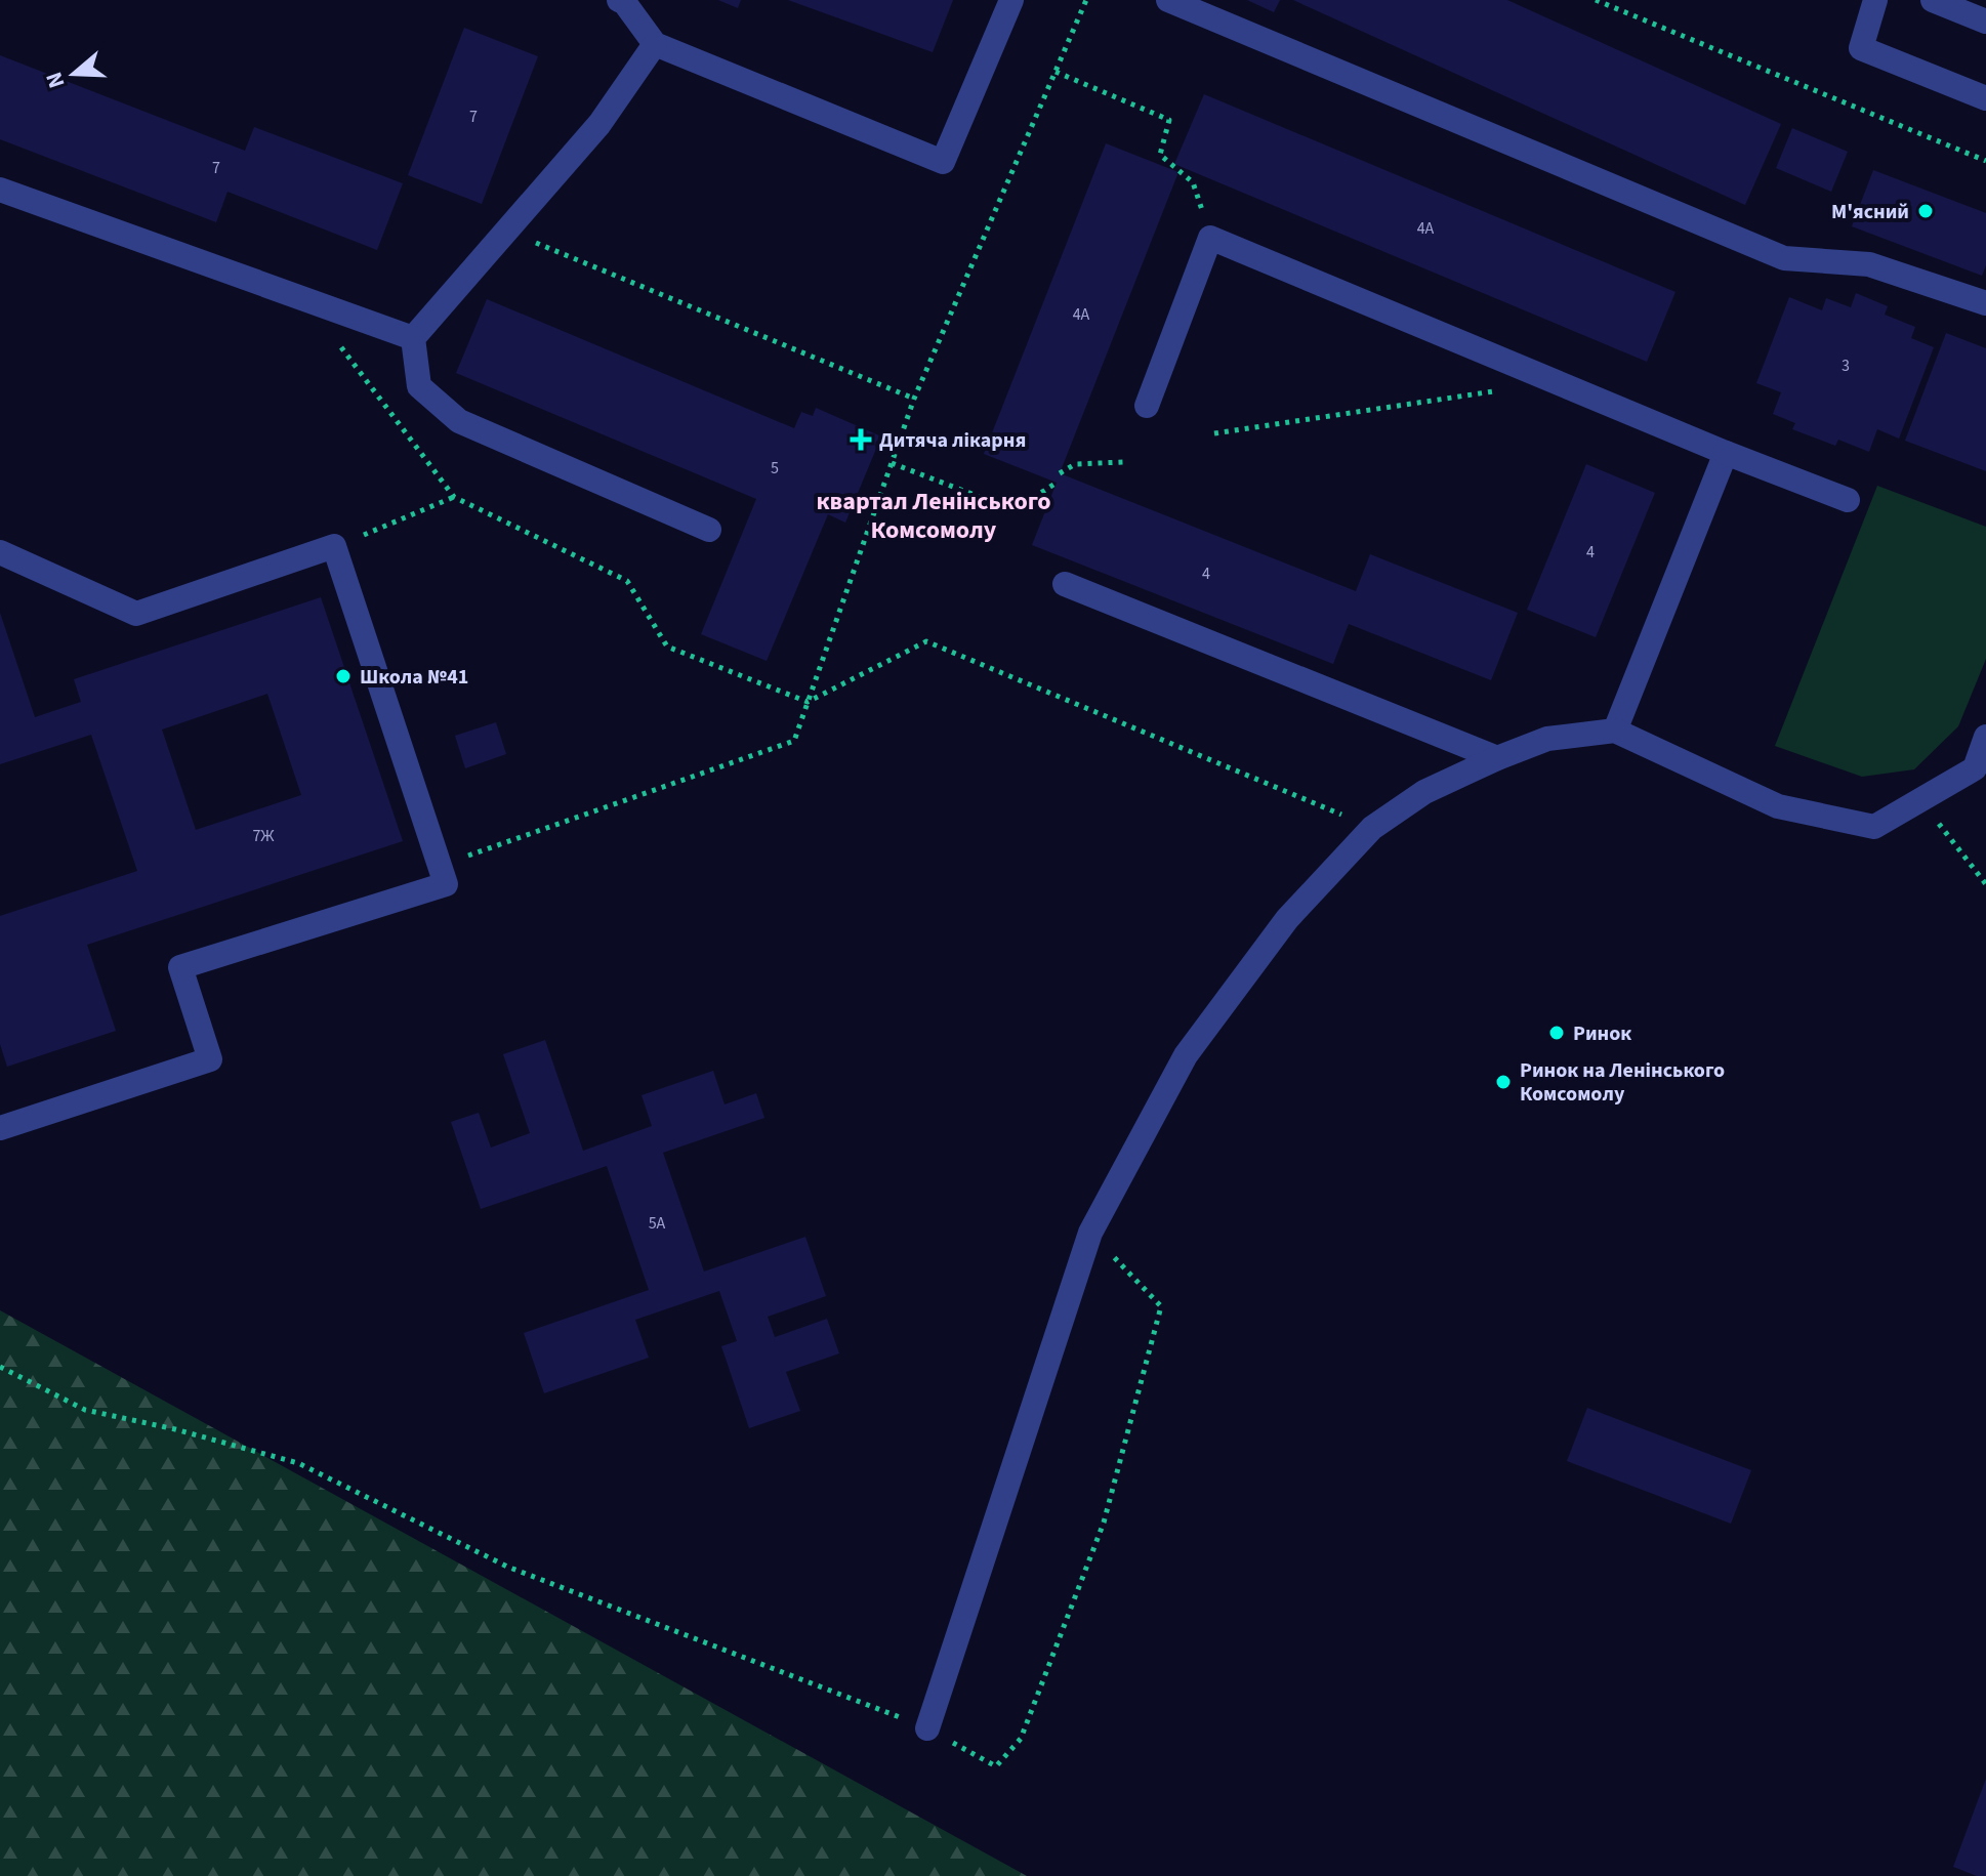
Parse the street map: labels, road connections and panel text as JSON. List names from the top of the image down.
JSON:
{
  "districts": ["квартал Ленінського Комсомолу"],
  "places": {
    "other": [
      "М'ясний",
      "Школа №41",
      "Ринок",
      "Ринок на Ленінського Комсомолу"
    ],
    "health": ["Дитяча лікарня"]
  },
  "house_numbers": [
    "7",
    "7",
    "4А",
    "4А",
    "3",
    "5",
    "4",
    "4",
    "7Ж",
    "5А"
  ],
  "north": "left"
}
